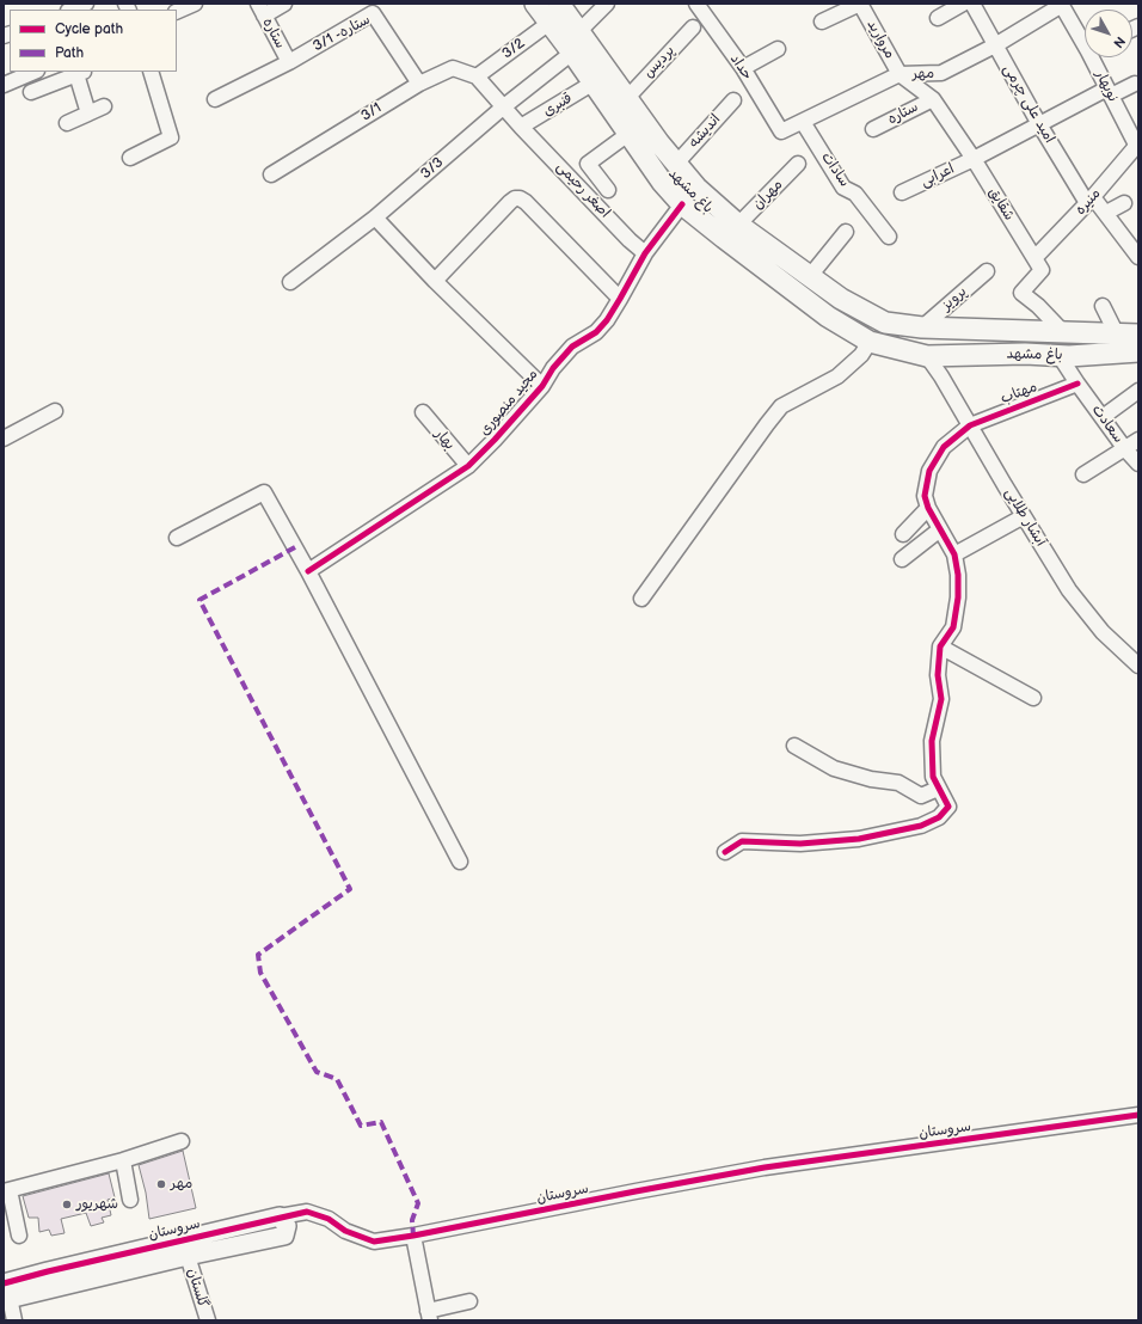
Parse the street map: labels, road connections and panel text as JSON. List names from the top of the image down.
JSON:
{
  "streets": {
    "main road": ["باغ مشهد"],
    "street": [
      "ستاره",
      "ستاره- 3/1",
      "مروارید",
      "3/2",
      "پردیس",
      "حداد",
      "مهر",
      "نوبهار",
      "امید علی چرمی",
      "قنبری",
      "3/1",
      "اندیشه",
      "3/3",
      "سادات",
      "اعرابی",
      "اصغر رحیمی",
      "مهران",
      "منیره",
      "شقایق",
      "پرویز",
      "مهتاب",
      "مجید منصوری",
      "سعادت",
      "بهار",
      "آبشار طلایی",
      "سروستان",
      "گلستان"
    ]
  },
  "crossings": [
    ["ستاره", "ستاره- 3/1"],
    ["ستاره", "شقایق"],
    ["ستاره- 3/1", "3/1"],
    ["مروارید", "مهر"],
    ["مروارید", "شقایق"],
    ["3/2", "3/1"],
    ["3/2", "اصغر رحیمی"],
    ["3/2", "باغ مشهد"],
    ["پردیس", "باغ مشهد"],
    ["حداد", "مهر"],
    ["مهر", "نوبهار"],
    ["مهر", "امید علی چرمی"],
    ["مهر", "سادات"],
    ["مهر", "شقایق"],
    ["نوبهار", "اعرابی"],
    ["نوبهار", "منیره"],
    ["امید علی چرمی", "اعرابی"],
    ["امید علی چرمی", "منیره"],
    ["قنبری", "اصغر رحیمی"],
    ["قنبری", "باغ مشهد"],
    ["3/1", "اصغر رحیمی"],
    ["اندیشه", "باغ مشهد"],
    ["3/3", "اصغر رحیمی"],
    ["3/3", "باغ مشهد"],
    ["اعرابی", "شقایق"],
    ["اصغر رحیمی", "مجید منصوری"],
    ["باغ مشهد", "مهران"],
    ["باغ مشهد", "پرویز"],
    ["باغ مشهد", "مجید منصوری"],
    ["باغ مشهد", "سعادت"],
    ["باغ مشهد", "آبشار طلایی"],
    ["منیره", "شقایق"],
    ["مهتاب", "سعادت"],
    ["مهتاب", "آبشار طلایی"],
    ["مجید منصوری", "بهار"],
    ["سروستان", "گلستان"]
  ],
  "places": ["مهر", "شهریور"],
  "legend": ["Cycle path", "Path"],
  "north": "bottom right"
}
